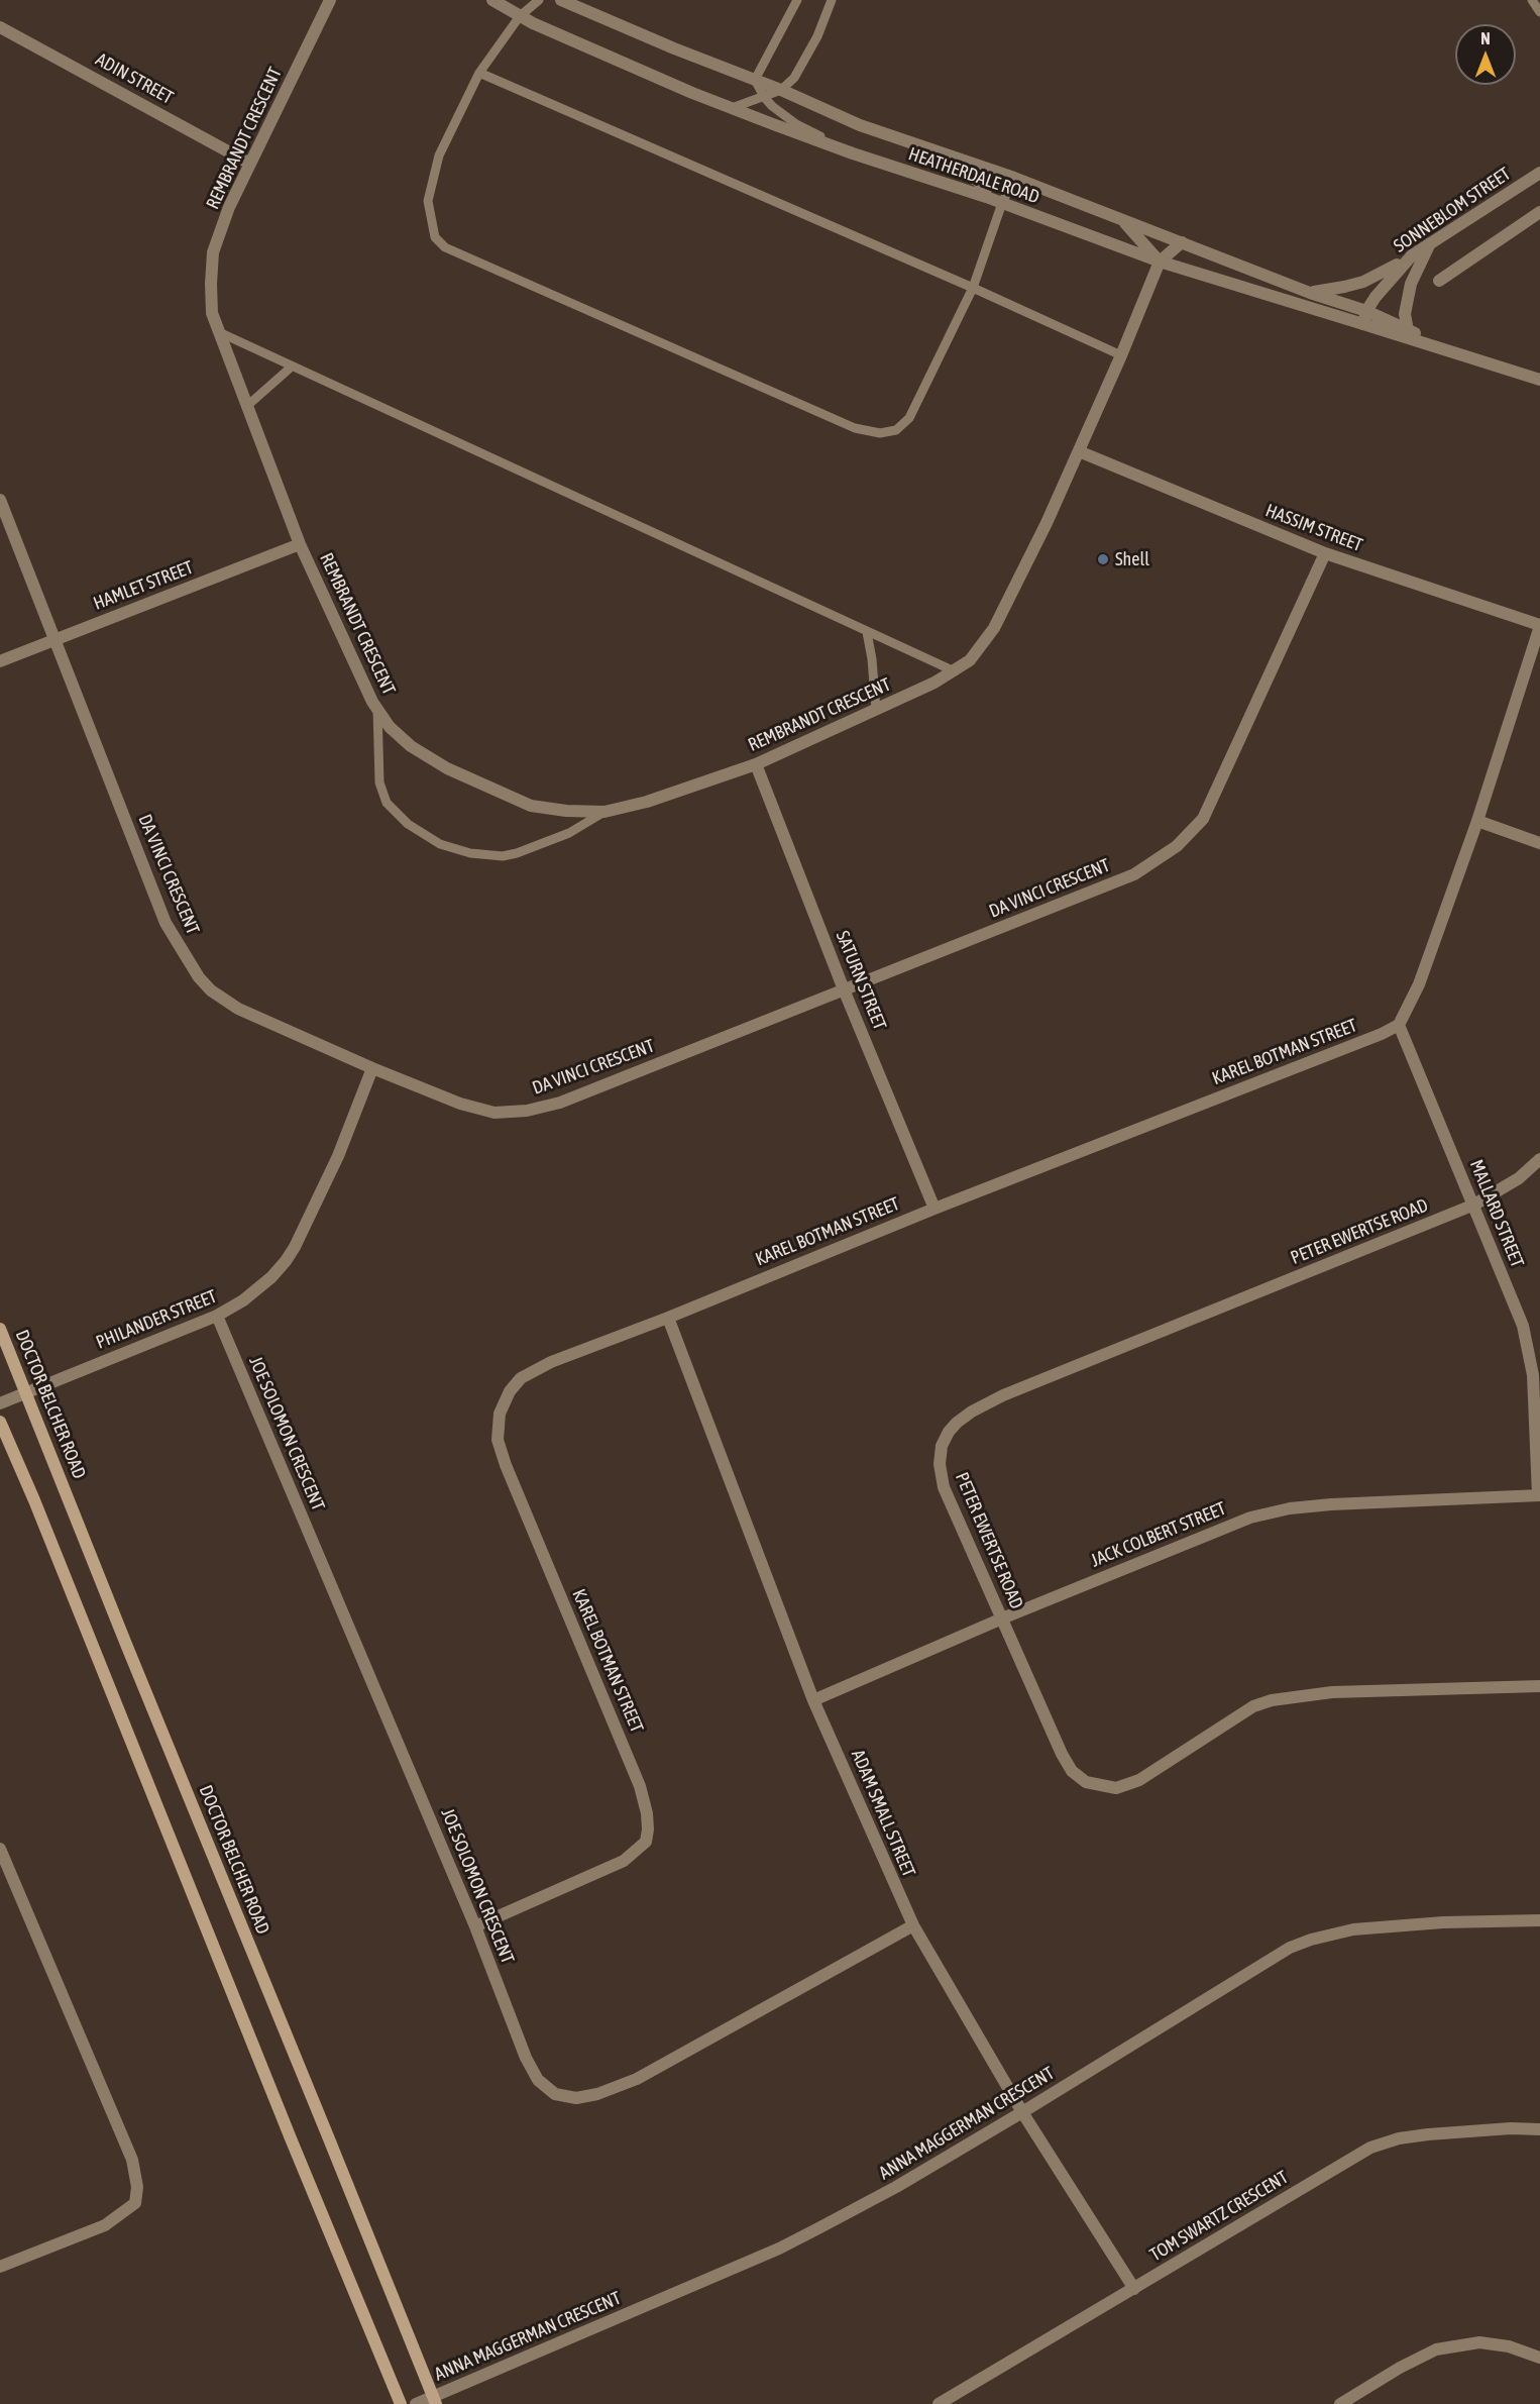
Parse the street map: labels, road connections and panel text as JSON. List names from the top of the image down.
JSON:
{
  "streets": {
    "main road": ["DOCTOR BELCHER ROAD"],
    "street": [
      "ADIN STREET",
      "REMBRANDT CRESCENT",
      "HEATHERDALE ROAD",
      "SONNEBLOM STREET",
      "HASSIM STREET",
      "HAMLET STREET",
      "DA VINCI CRESCENT",
      "SATURN STREET",
      "KAREL BOTMAN STREET",
      "MALLARD STREET",
      "PETER EWERTSE ROAD",
      "PHILANDER STREET",
      "JOE SOLOMON CRESCENT",
      "JACK COLBERT STREET",
      "ADAM SMALL STREET",
      "ANNA MAGGERMAN CRESCENT",
      "TOM SWARTZ CRESCENT"
    ]
  },
  "crossings": [
    ["ADIN STREET", "REMBRANDT CRESCENT"],
    ["REMBRANDT CRESCENT", "HEATHERDALE ROAD"],
    ["REMBRANDT CRESCENT", "HASSIM STREET"],
    ["REMBRANDT CRESCENT", "HAMLET STREET"],
    ["REMBRANDT CRESCENT", "SATURN STREET"],
    ["HEATHERDALE ROAD", "SONNEBLOM STREET"],
    ["HASSIM STREET", "DA VINCI CRESCENT"],
    ["HAMLET STREET", "DA VINCI CRESCENT"],
    ["DA VINCI CRESCENT", "SATURN STREET"],
    ["DA VINCI CRESCENT", "PHILANDER STREET"],
    ["SATURN STREET", "KAREL BOTMAN STREET"],
    ["KAREL BOTMAN STREET", "MALLARD STREET"],
    ["KAREL BOTMAN STREET", "JOE SOLOMON CRESCENT"],
    ["KAREL BOTMAN STREET", "ADAM SMALL STREET"],
    ["MALLARD STREET", "PETER EWERTSE ROAD"],
    ["MALLARD STREET", "JACK COLBERT STREET"],
    ["PETER EWERTSE ROAD", "JACK COLBERT STREET"],
    ["PHILANDER STREET", "DOCTOR BELCHER ROAD"],
    ["PHILANDER STREET", "JOE SOLOMON CRESCENT"],
    ["DOCTOR BELCHER ROAD", "ANNA MAGGERMAN CRESCENT"],
    ["JOE SOLOMON CRESCENT", "ADAM SMALL STREET"],
    ["JACK COLBERT STREET", "ADAM SMALL STREET"],
    ["ADAM SMALL STREET", "ANNA MAGGERMAN CRESCENT"],
    ["ADAM SMALL STREET", "TOM SWARTZ CRESCENT"]
  ],
  "places": ["Shell"],
  "north": "top"
}
